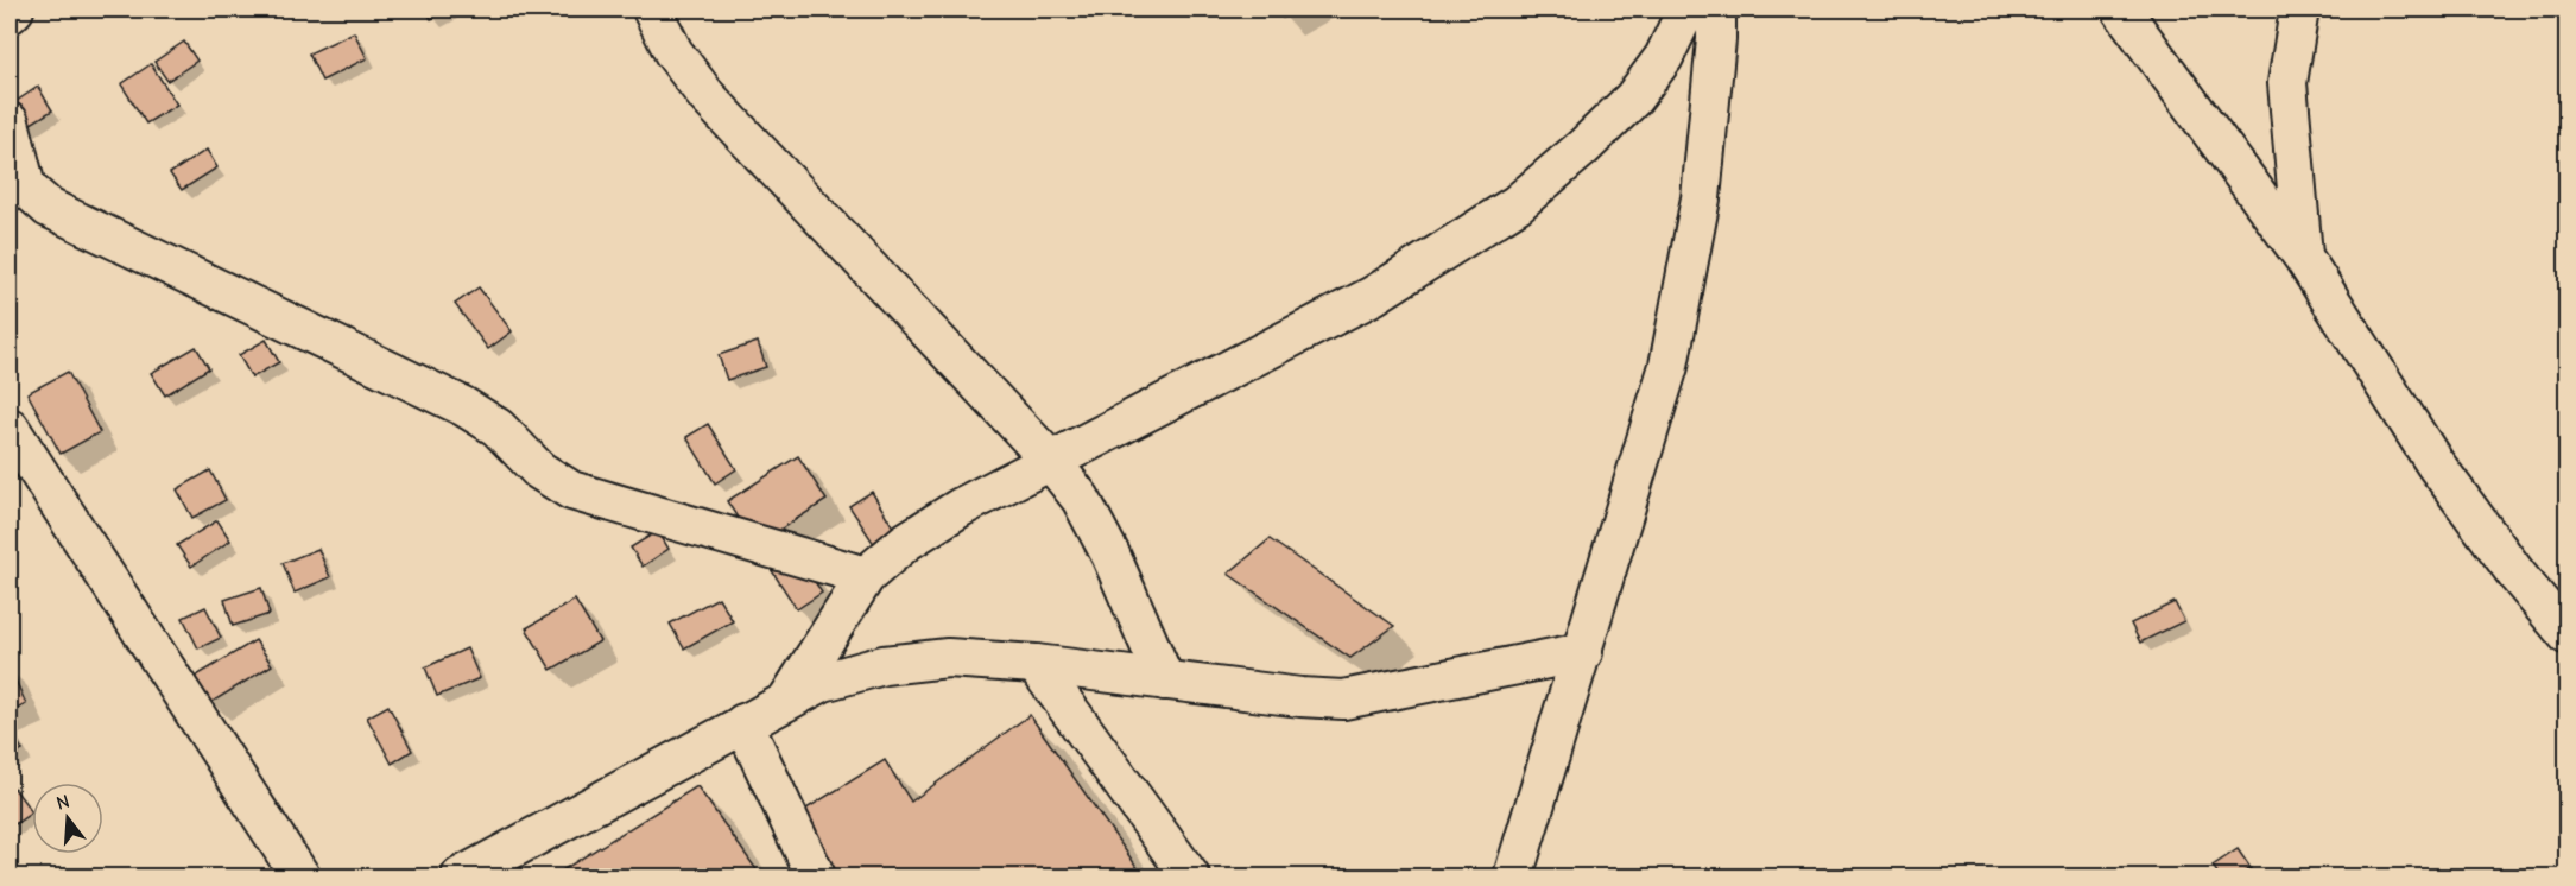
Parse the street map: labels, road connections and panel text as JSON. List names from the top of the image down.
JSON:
{
  "north": "top"
}
